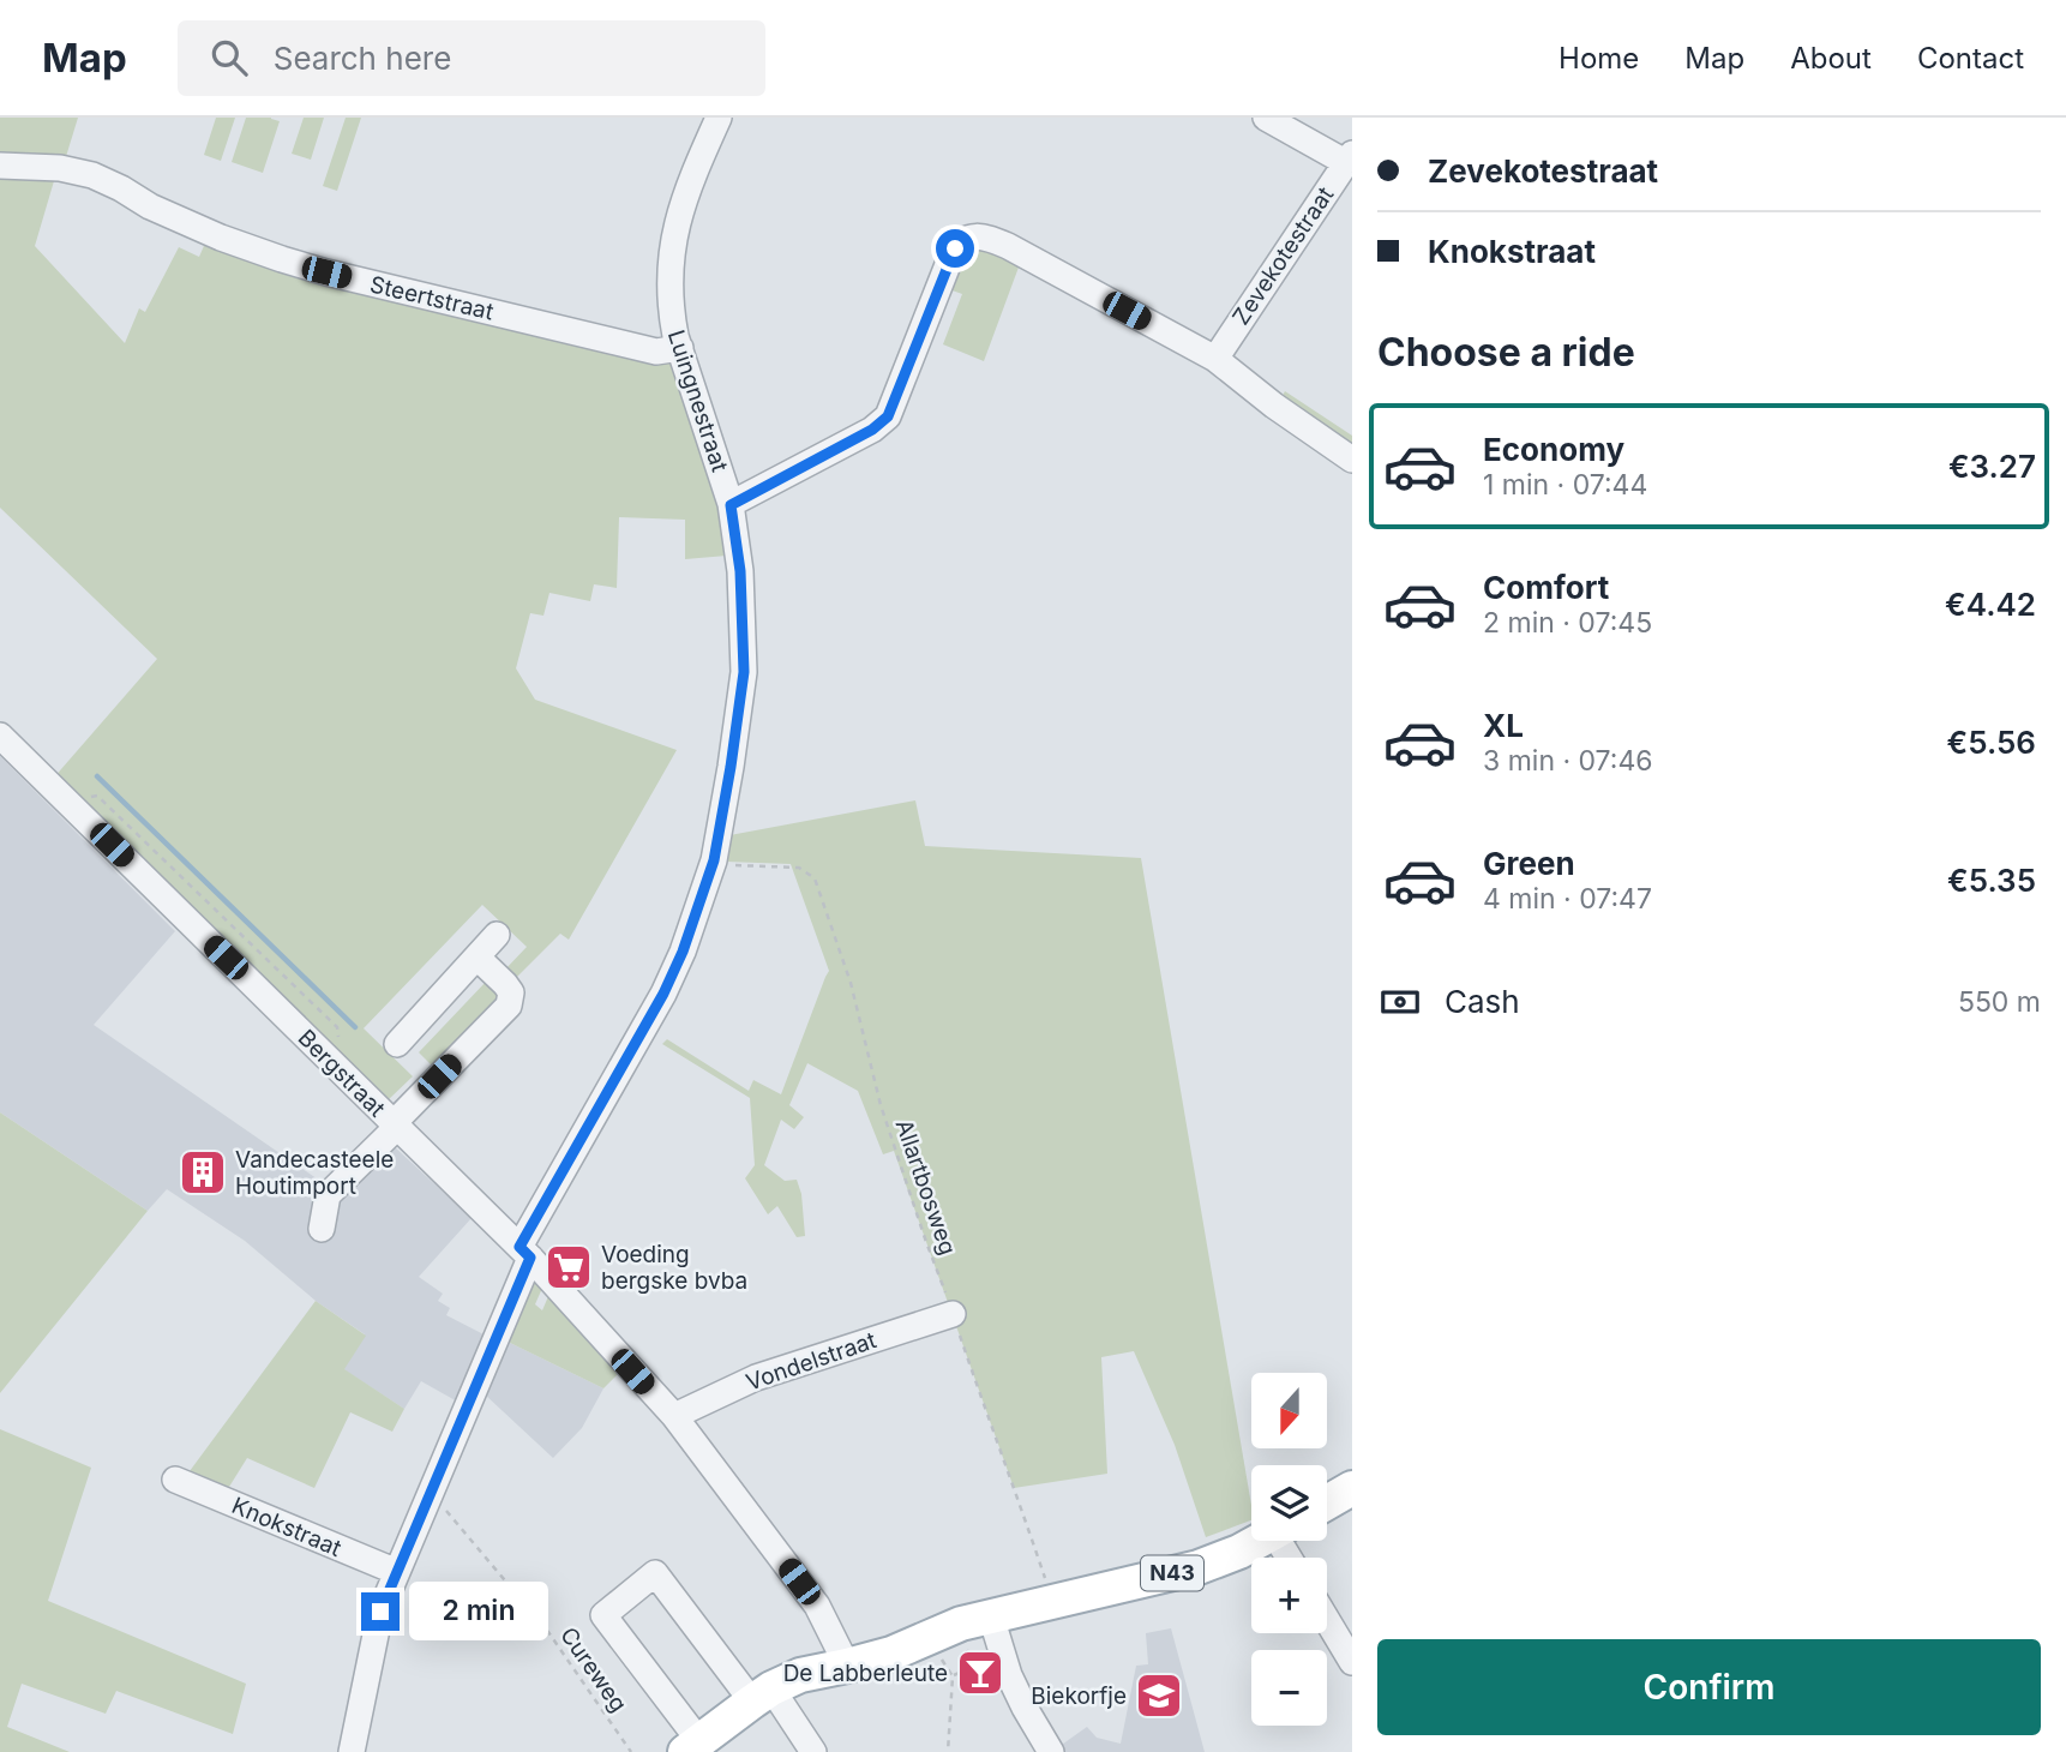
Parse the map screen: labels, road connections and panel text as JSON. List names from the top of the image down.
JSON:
{
  "streets": {
    "main road": ["N43"],
    "street": [
      "Zevekotestraat",
      "Steertstraat",
      "Luingnestraat",
      "Bergstraat",
      "Vondelstraat",
      "Knokstraat"
    ],
    "path": ["Allartbosweg", "Cureweg"]
  },
  "crossings": [
    ["Steertstraat", "Luingnestraat"],
    ["Luingnestraat", "Bergstraat"],
    ["Luingnestraat", "Allartbosweg"],
    ["Bergstraat", "Vondelstraat"],
    ["Bergstraat", "N43"],
    ["Allartbosweg", "Vondelstraat"],
    ["Allartbosweg", "N43"]
  ],
  "places": {
    "building": ["Vandecasteele Houtimport"],
    "supermarket": ["Voeding bergske bvba"],
    "bar": ["De Labberleute"],
    "school or university": ["Biekorfje"]
  },
  "north": "bottom",
  "page": {
    "header": "Map",
    "search": "Search here",
    "nav": [
      "Home",
      "Map",
      "About",
      "Contact"
    ],
    "banner": ["Zevekotestraat", "Knokstraat"],
    "heading": "Choose a ride",
    "list": [
      {
        "name": "Economy",
        "note": "1 min · 07:44",
        "value": "€3.27"
      },
      {
        "name": "Comfort",
        "note": "2 min · 07:45",
        "value": "€4.42"
      },
      {
        "name": "XL",
        "note": "3 min · 07:46",
        "value": "€5.56"
      },
      {
        "name": "Green",
        "note": "4 min · 07:47",
        "value": "€5.35"
      }
    ],
    "pay": ["Cash", "550 m"],
    "map_buttons": ["+", "−"],
    "bubble": "2 min",
    "buttons": "Confirm"
  }
}
